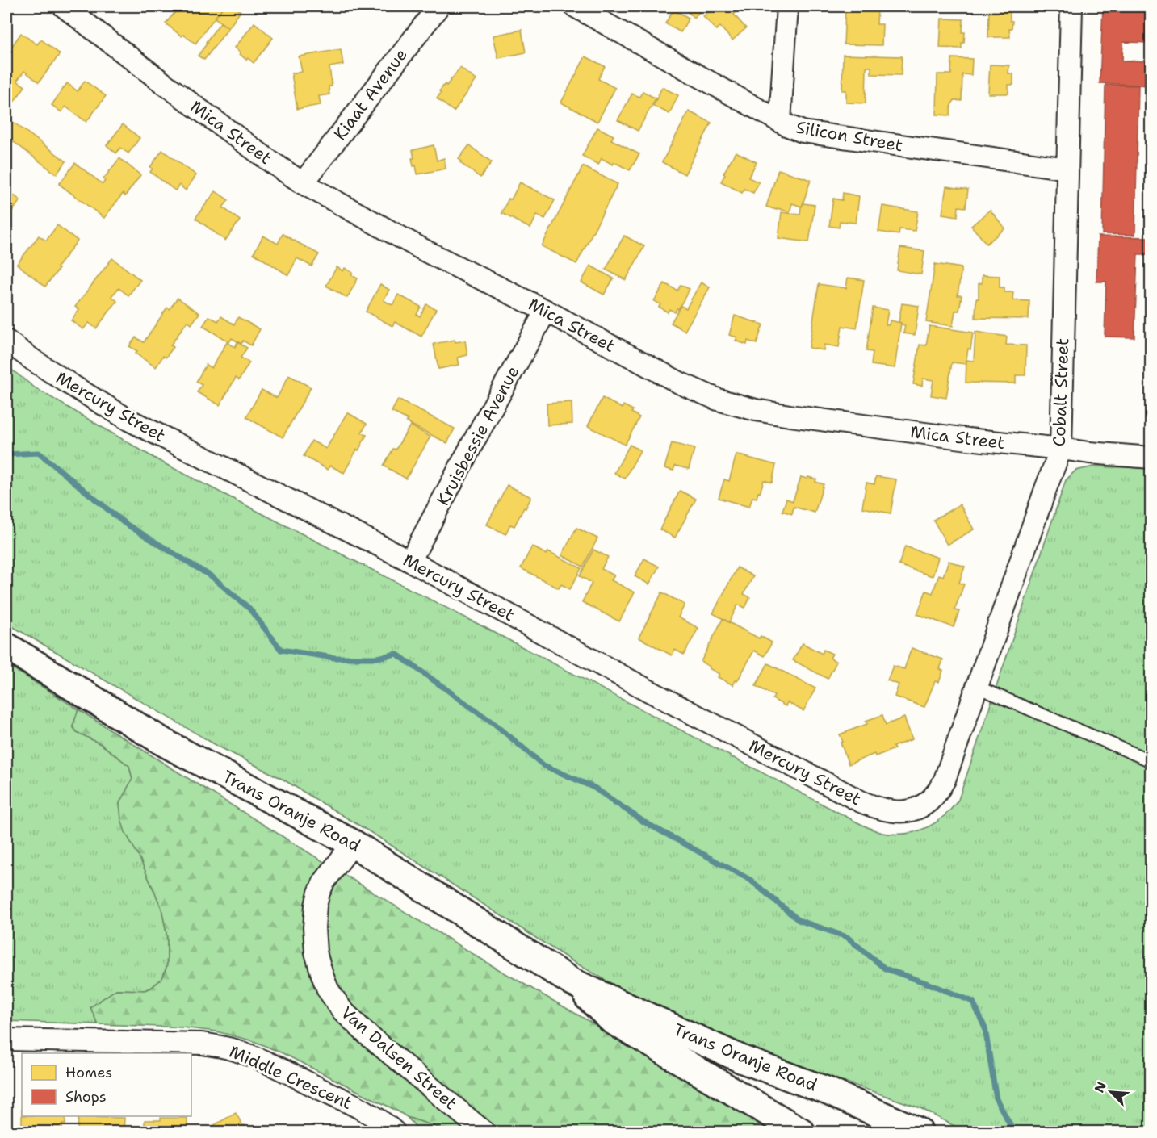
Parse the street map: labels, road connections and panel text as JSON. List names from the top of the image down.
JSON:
{
  "streets": {
    "main road": ["Trans Oranje Road"],
    "street": [
      "Kiaat Avenue",
      "Mica Street",
      "Silicon Street",
      "Cobalt Street",
      "Mercury Street",
      "Kruisbessie Avenue",
      "Van Dalsen Street",
      "Middle Crescent"
    ]
  },
  "crossings": [
    ["Kiaat Avenue", "Mica Street"],
    ["Mica Street", "Cobalt Street"],
    ["Mica Street", "Kruisbessie Avenue"],
    ["Silicon Street", "Cobalt Street"],
    ["Cobalt Street", "Mercury Street"],
    ["Mercury Street", "Kruisbessie Avenue"],
    ["Trans Oranje Road", "Van Dalsen Street"]
  ],
  "legend": ["Homes", "Shops"],
  "north": "top left"
}
